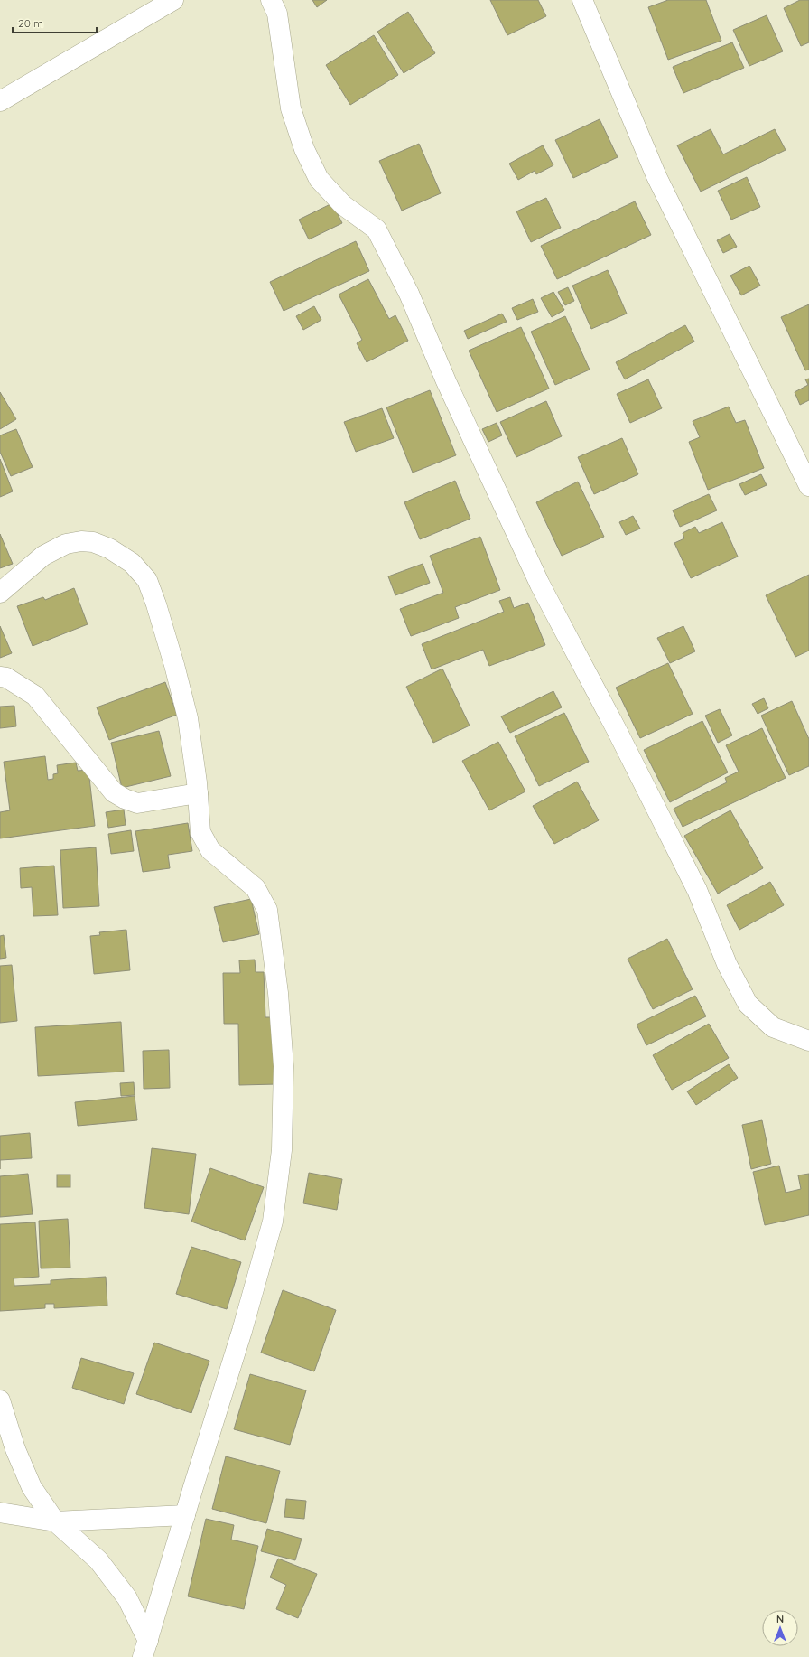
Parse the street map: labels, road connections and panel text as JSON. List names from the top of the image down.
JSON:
{
  "scale_bar": "20 m",
  "north": "top"
}
